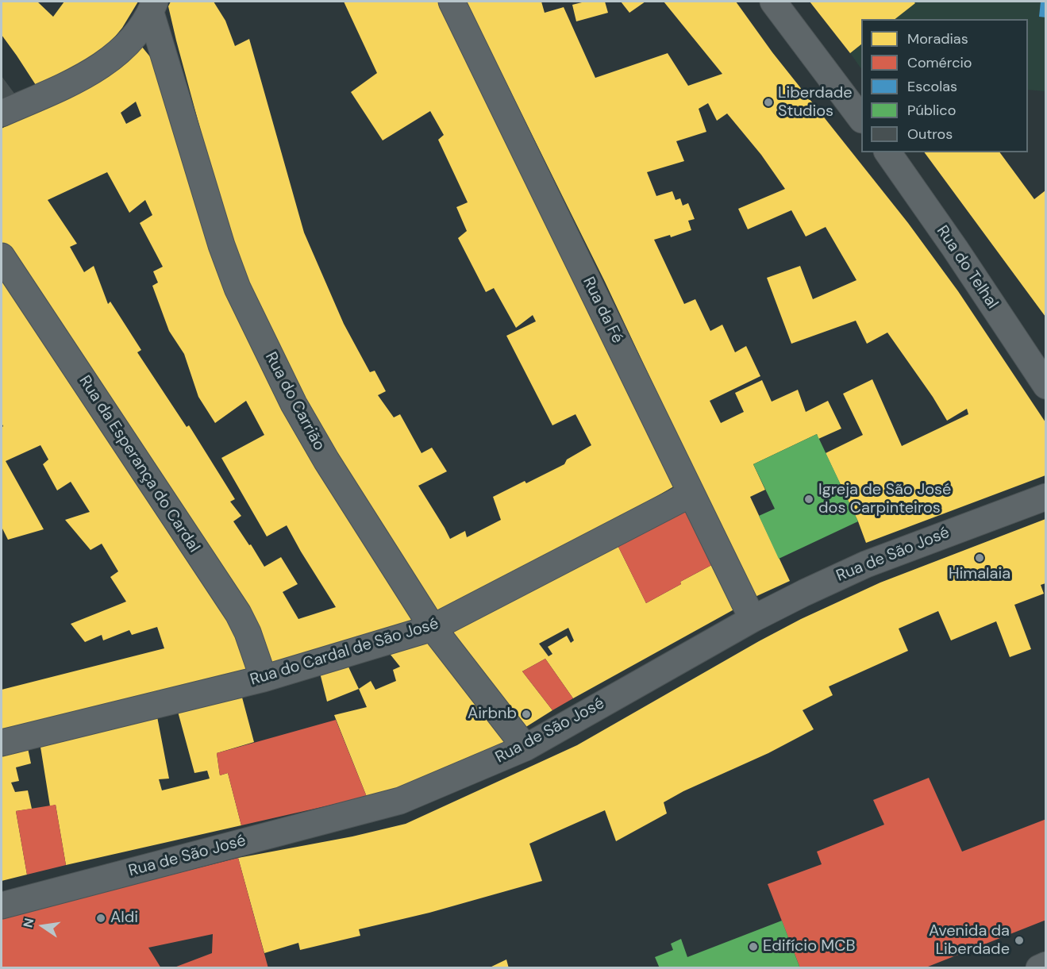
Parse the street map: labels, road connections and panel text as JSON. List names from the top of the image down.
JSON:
{
  "streets": {
    "street": [
      "Rua do Telhal",
      "Rua da Fé",
      "Rua do Carrião",
      "Rua da Esperança do Cardal",
      "Rua de São José",
      "Rua do Cardal de São José"
    ]
  },
  "crossings": [
    ["Rua da Fé", "Rua de São José"],
    ["Rua da Fé", "Rua do Cardal de São José"],
    ["Rua do Carrião", "Rua de São José"],
    ["Rua do Carrião", "Rua do Cardal de São José"],
    ["Rua da Esperança do Cardal", "Rua do Cardal de São José"]
  ],
  "places": [
    "Liberdade Studios",
    "Igreja de São José dos Carpinteiros",
    "Himalaia",
    "Airbnb",
    "Aldi",
    "Avenida da Liberdade",
    "Edifício MCB"
  ],
  "legend": [
    "Moradias",
    "Comércio",
    "Escolas",
    "Público",
    "Outros"
  ],
  "north": "left"
}
